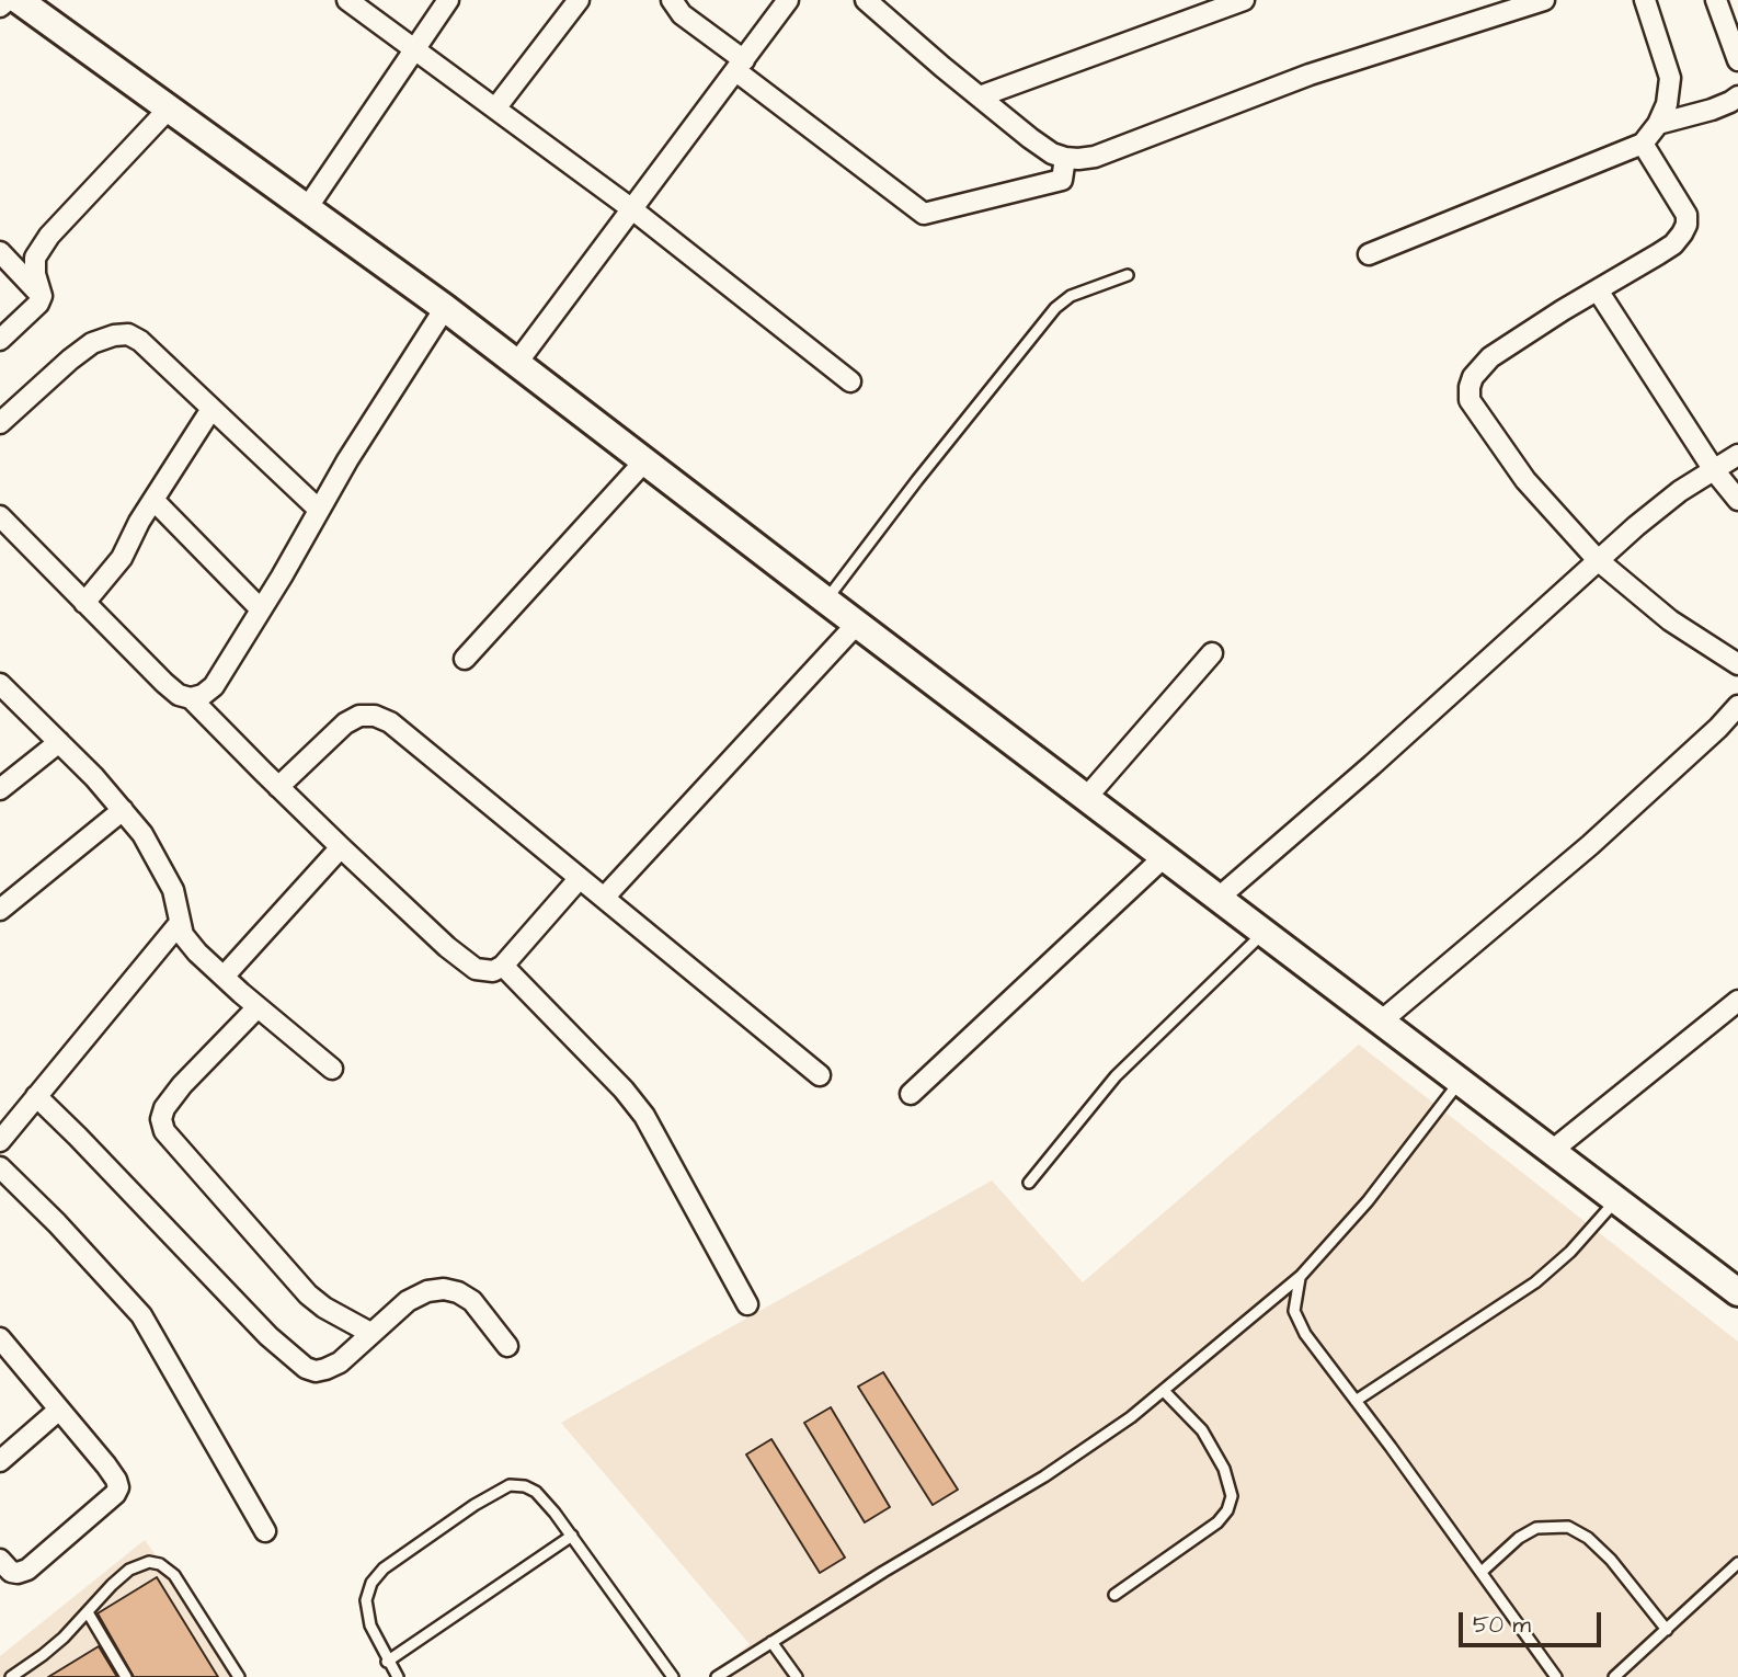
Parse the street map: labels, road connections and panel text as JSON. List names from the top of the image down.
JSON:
{
  "scale_bar": "50 m"
}
